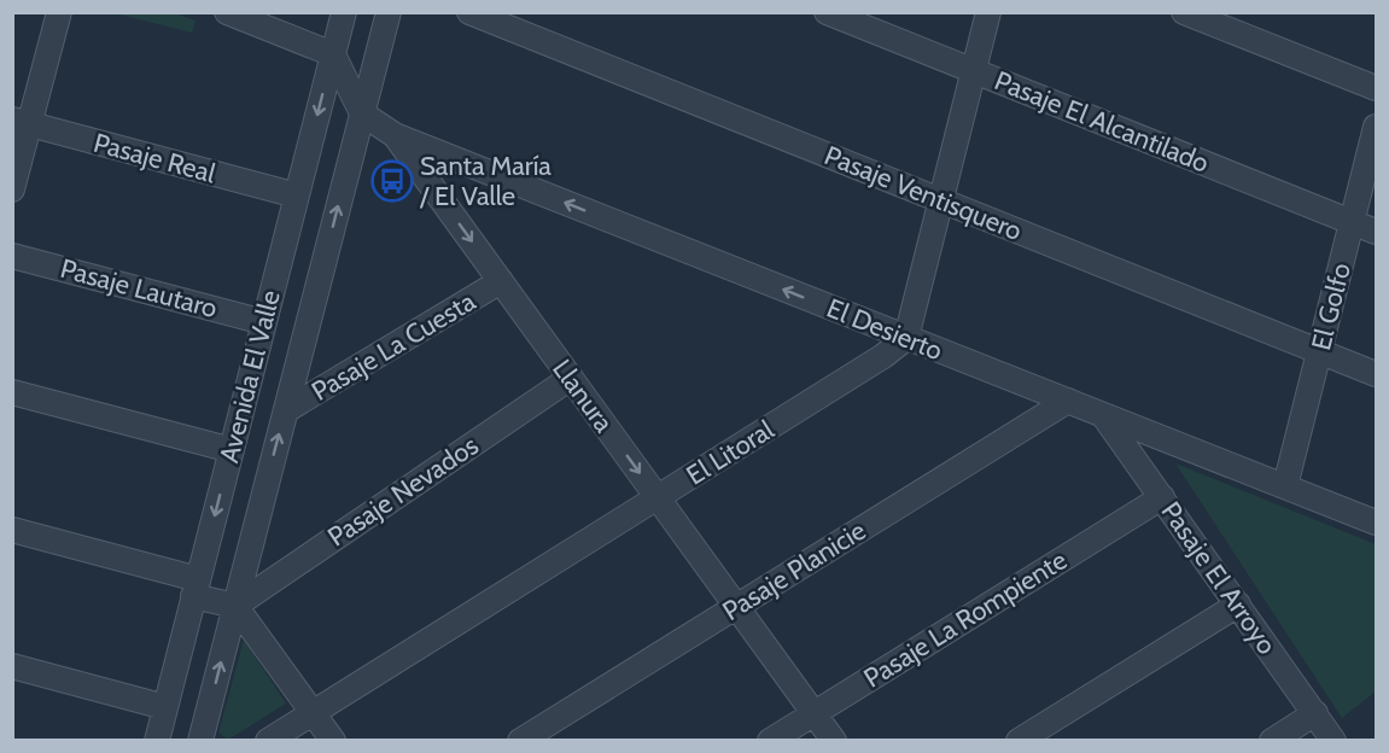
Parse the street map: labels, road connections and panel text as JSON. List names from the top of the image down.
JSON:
{
  "streets": {
    "street": [
      "Pasaje El Alcantilado",
      "Pasaje Real",
      "Pasaje Ventisquero",
      "Pasaje Lautaro",
      "El Golfo",
      "El Desierto",
      "Pasaje La Cuesta",
      "Avenida El Valle",
      "Llanura",
      "El Litoral",
      "Pasaje Nevados",
      "Pasaje Planicie",
      "Pasaje El Arroyo",
      "Pasaje La Rompiente"
    ]
  },
  "crossings": [
    ["Pasaje El Alcantilado", "El Golfo"],
    ["Pasaje Real", "Avenida El Valle"],
    ["Pasaje Ventisquero", "El Golfo"],
    ["Pasaje Lautaro", "Avenida El Valle"],
    ["El Golfo", "El Desierto"],
    ["El Desierto", "Llanura"],
    ["El Desierto", "El Litoral"],
    ["El Desierto", "Pasaje Planicie"],
    ["El Desierto", "Pasaje El Arroyo"],
    ["Pasaje La Cuesta", "Avenida El Valle"],
    ["Pasaje La Cuesta", "Llanura"],
    ["Avenida El Valle", "Llanura"],
    ["Avenida El Valle", "Pasaje Nevados"],
    ["Llanura", "El Litoral"],
    ["Llanura", "Pasaje Nevados"],
    ["Llanura", "Pasaje Planicie"],
    ["Llanura", "Pasaje La Rompiente"],
    ["Pasaje El Arroyo", "Pasaje La Rompiente"]
  ],
  "one_way": ["El Desierto", "Llanura"],
  "places": {
    "bus stop": ["Santa María / El Valle"]
  }
}
